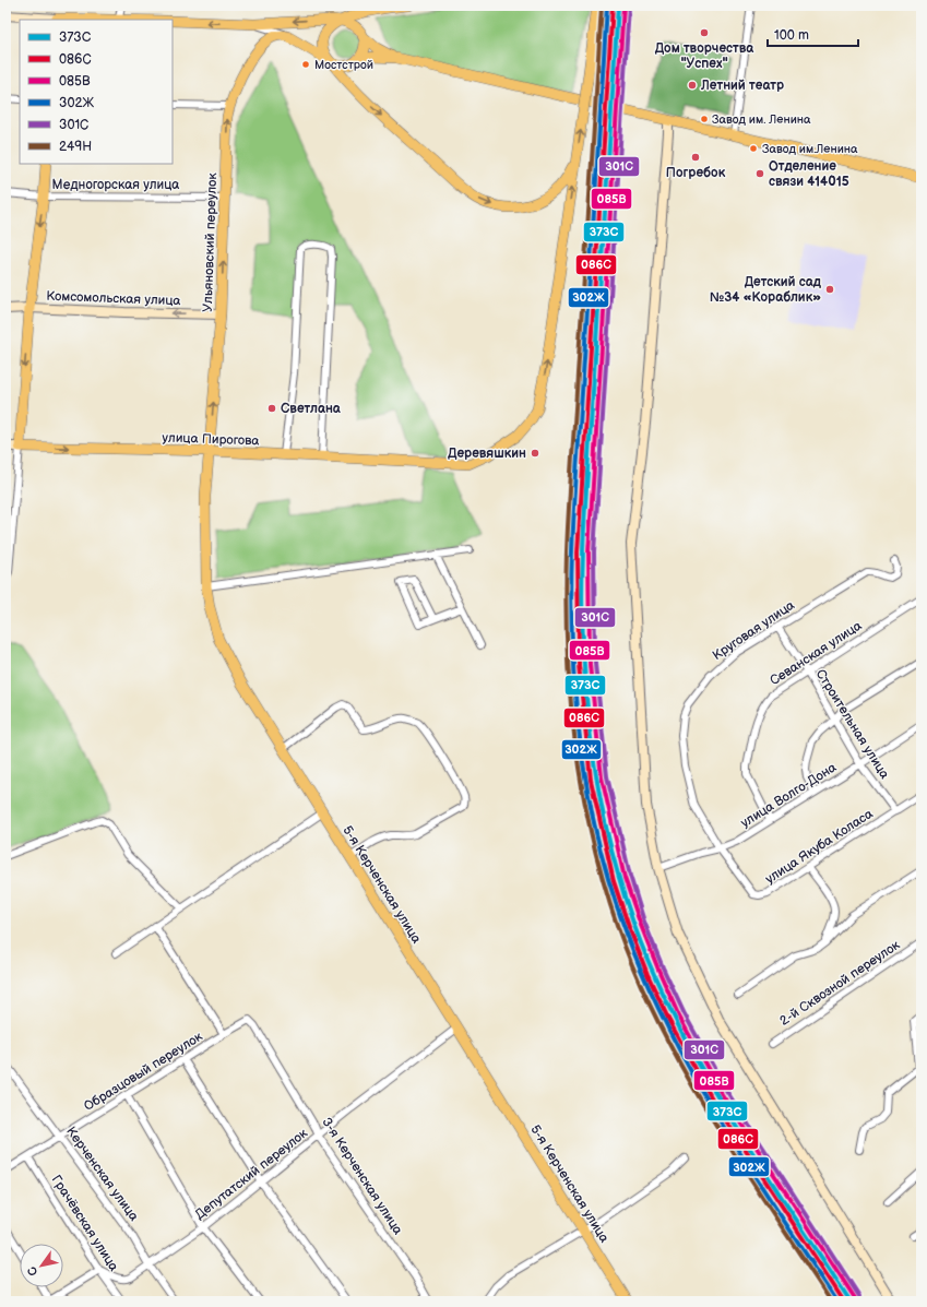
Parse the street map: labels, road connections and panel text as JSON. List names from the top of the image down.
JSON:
{
  "streets": {
    "main road": ["Ульяновский переулок", "улица Пирогова", "5-я Керченская улица"],
    "street": [
      "Медногорская улица",
      "Комсомольская улица",
      "Круговая улица",
      "Севанская улица",
      "Строительная улица",
      "улица Волго-Дона",
      "улица Якуба Коласа",
      "2-й Сквозной переулок",
      "Образцовый переулок",
      "Керченская улица",
      "Депутатский переулок",
      "3-я Керченская улица",
      "Грачёвская улица"
    ]
  },
  "crossings": [
    ["Медногорская улица", "Ульяновский переулок"],
    ["Ульяновский переулок", "Комсомольская улица"],
    ["Ульяновский переулок", "улица Пирогова"],
    ["Ульяновский переулок", "5-я Керченская улица"],
    ["улица Пирогова", "5-я Керченская улица"],
    ["Круговая улица", "Строительная улица"],
    ["Круговая улица", "улица Волго-Дона"],
    ["Круговая улица", "улица Якуба Коласа"],
    ["Севанская улица", "Строительная улица"],
    ["Севанская улица", "улица Волго-Дона"],
    ["Строительная улица", "улица Волго-Дона"],
    ["Строительная улица", "улица Якуба Коласа"],
    ["улица Волго-Дона", "улица Якуба Коласа"],
    ["5-я Керченская улица", "Депутатский переулок"],
    ["Образцовый переулок", "Керченская улица"],
    ["Образцовый переулок", "3-я Керченская улица"],
    ["Образцовый переулок", "Грачёвская улица"],
    ["Керченская улица", "Депутатский переулок"],
    ["Депутатский переулок", "3-я Керченская улица"],
    ["Депутатский переулок", "Грачёвская улица"]
  ],
  "one_way": ["Ульяновский переулок", "Комсомольская улица"],
  "places": [
    "Дом творчества \"Успех\"",
    "Мостстрой",
    "Летний театр",
    "Завод им. Ленина",
    "Завод им.Ленина",
    "Погребок",
    "Отделение связи 414015",
    "Детский сад №34 «Кораблик»",
    "Светлана",
    "Деревяшкин"
  ],
  "lines": [
    "transit line 373C",
    "transit line 086С",
    "transit line 085В",
    "transit line 302Ж",
    "transit line 249Н",
    "transit line 301С"
  ],
  "legend": [
    "373C",
    "086С",
    "085В",
    "302Ж",
    "301С",
    "249Н"
  ],
  "scale_bar": "100 m",
  "north": "bottom left"
}
